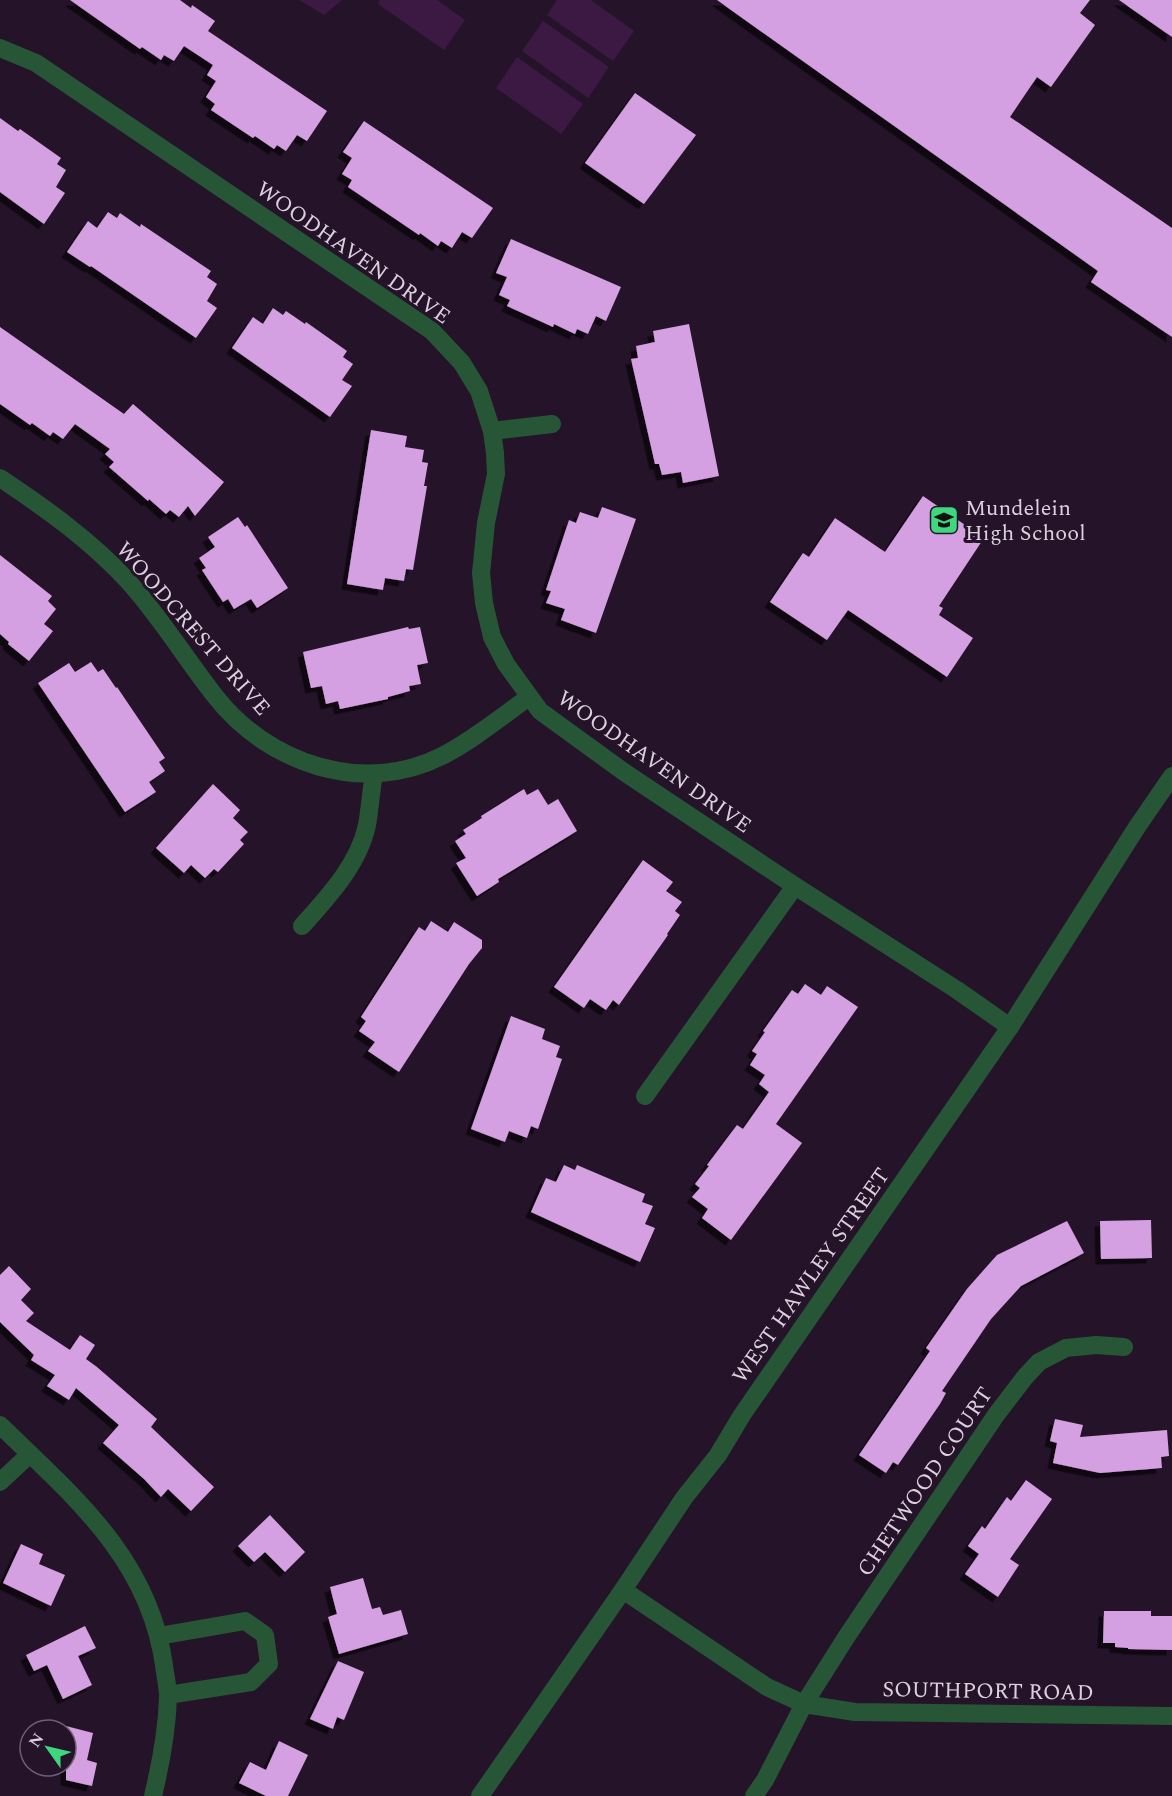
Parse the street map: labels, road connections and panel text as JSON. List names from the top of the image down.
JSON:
{
  "streets": {
    "street": [
      "WOODHAVEN DRIVE",
      "WOODCREST DRIVE",
      "WEST HAWLEY STREET",
      "CHETWOOD COURT",
      "SOUTHPORT ROAD"
    ]
  },
  "crossings": [
    ["WOODHAVEN DRIVE", "WOODCREST DRIVE"],
    ["WOODHAVEN DRIVE", "WEST HAWLEY STREET"],
    ["WEST HAWLEY STREET", "SOUTHPORT ROAD"],
    ["CHETWOOD COURT", "SOUTHPORT ROAD"]
  ],
  "places": {
    "school or university": ["Mundelein High School"]
  },
  "north": "top left"
}
